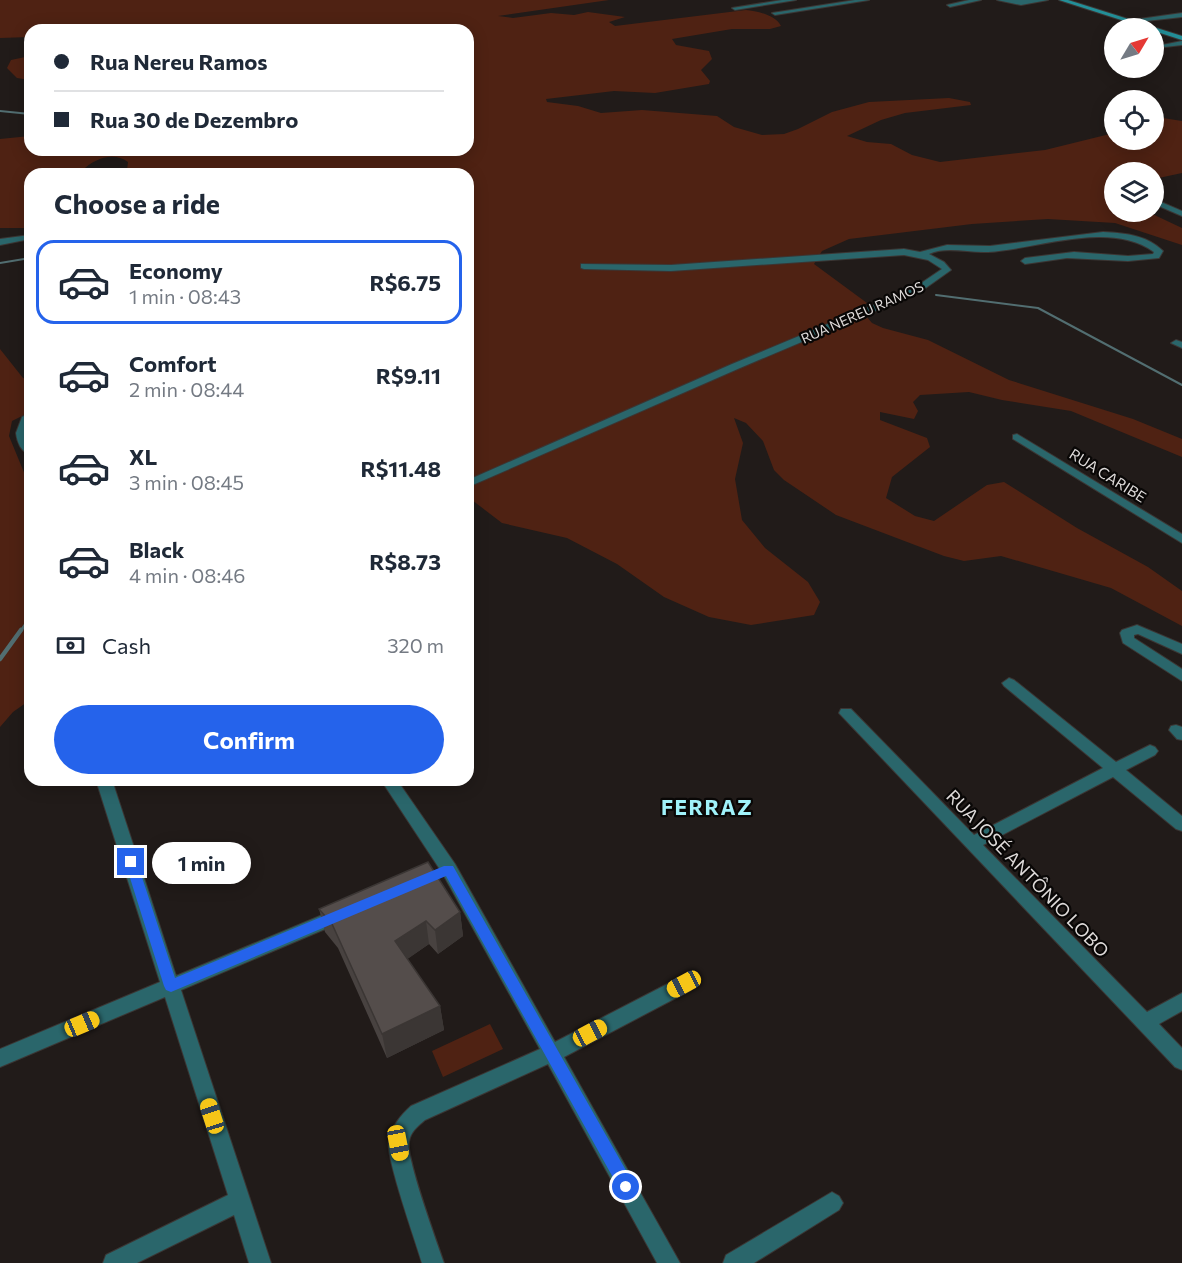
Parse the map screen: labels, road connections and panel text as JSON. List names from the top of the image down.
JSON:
{
  "streets": {
    "street": ["RUA NEREU RAMOS", "RUA CARIBE", "RUA JOSÉ ANTÔNIO LOBO"]
  },
  "districts": ["FERRAZ"],
  "north": "top right",
  "page": {
    "banner": ["Rua Nereu Ramos", "Rua 30 de Dezembro"],
    "heading": "Choose a ride",
    "list": [
      {
        "name": "Economy",
        "note": "1 min · 08:43",
        "value": "R$6.75"
      },
      {
        "name": "Comfort",
        "note": "2 min · 08:44",
        "value": "R$9.11"
      },
      {
        "name": "XL",
        "note": "3 min · 08:45",
        "value": "R$11.48"
      },
      {
        "name": "Black",
        "note": "4 min · 08:46",
        "value": "R$8.73"
      }
    ],
    "pay": ["Cash", "320 m"],
    "buttons": "Confirm",
    "bubble": "1 min"
  }
}
